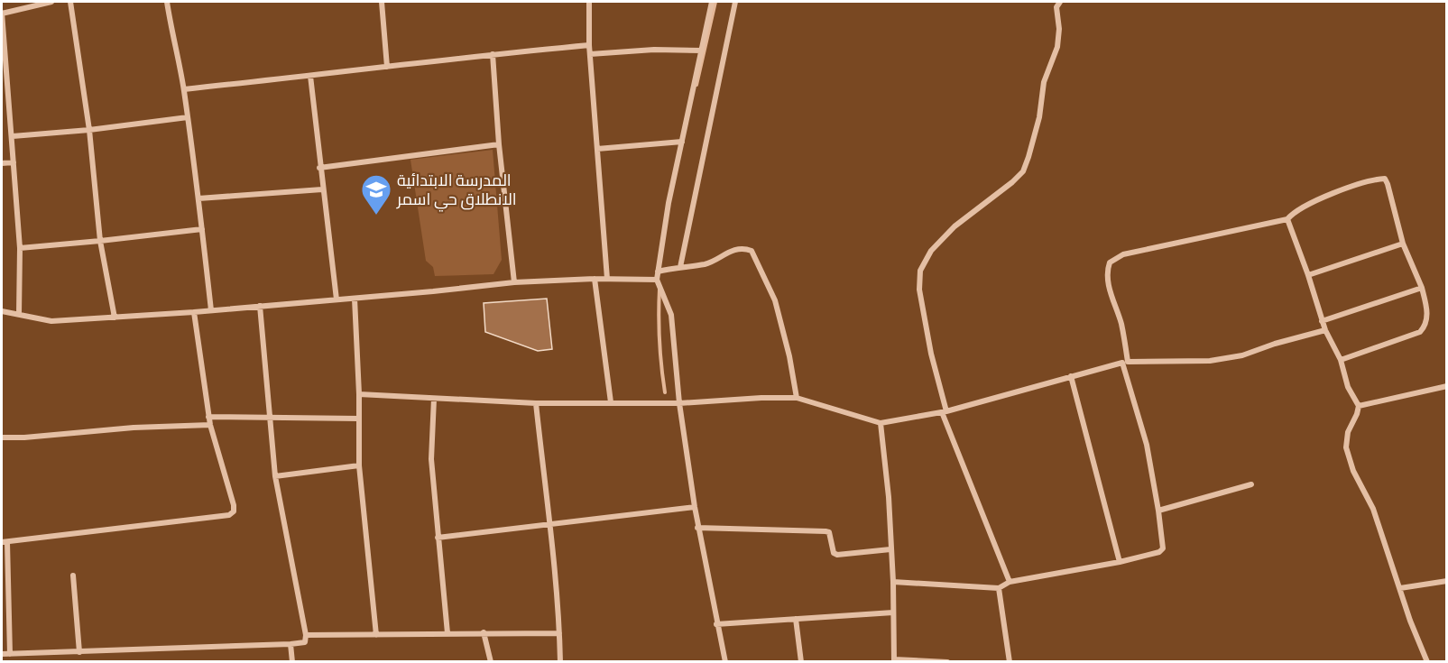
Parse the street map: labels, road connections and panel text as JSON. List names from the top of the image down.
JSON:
{
  "places": {
    "school or university": ["المدرسة الابتدائية الانطلاق حي اسمر"]
  }
}
